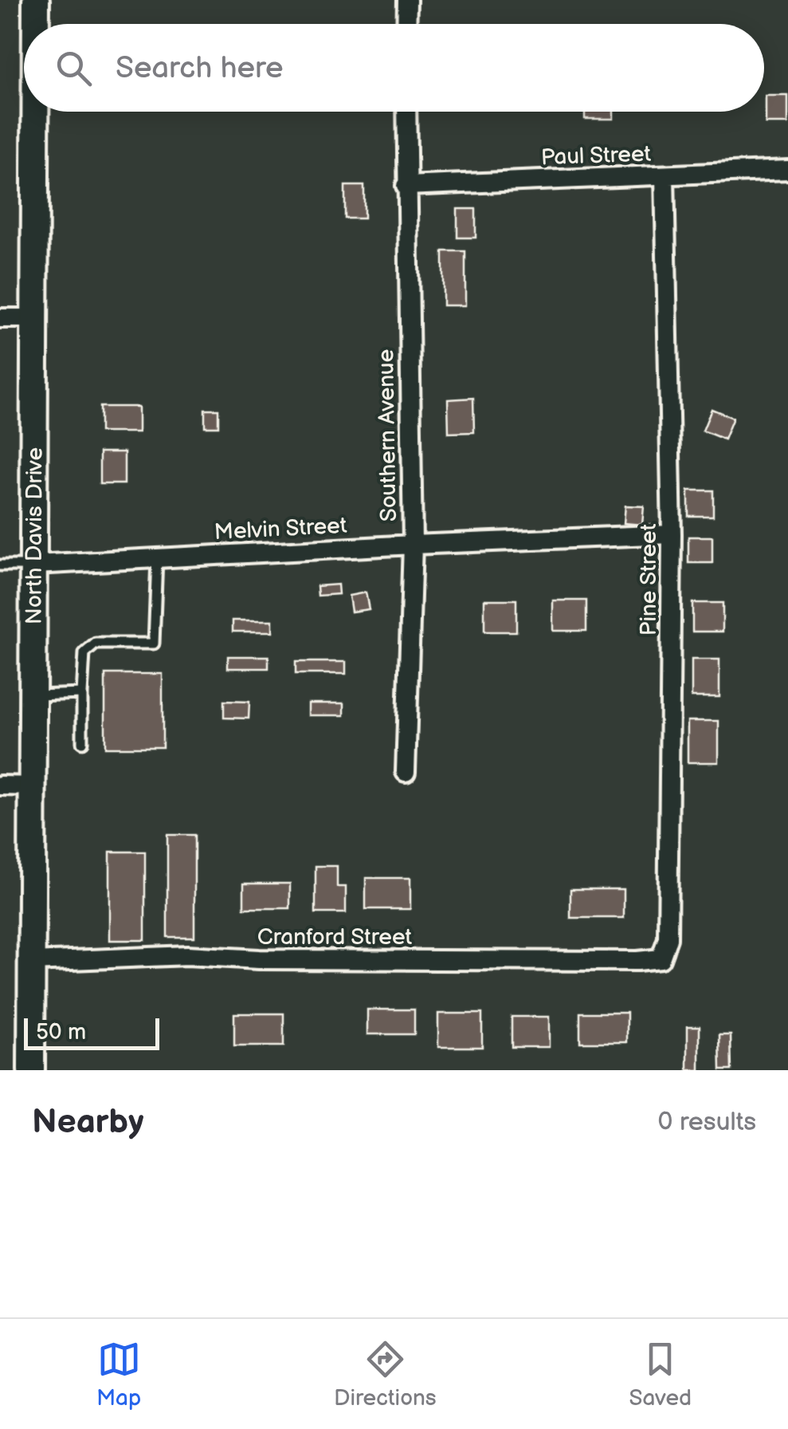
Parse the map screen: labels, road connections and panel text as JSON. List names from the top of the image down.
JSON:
{
  "streets": {
    "main road": ["North Davis Drive"],
    "street": [
      "Paul Street",
      "Southern Avenue",
      "Melvin Street",
      "Pine Street",
      "Cranford Street"
    ]
  },
  "crossings": [
    ["Paul Street", "Southern Avenue"],
    ["Paul Street", "Pine Street"],
    ["Southern Avenue", "Melvin Street"],
    ["Melvin Street", "North Davis Drive"],
    ["Melvin Street", "Pine Street"],
    ["North Davis Drive", "Cranford Street"],
    ["Pine Street", "Cranford Street"]
  ],
  "scale_bar": "50 m",
  "page": {
    "search": "Search here",
    "scale": "50 m",
    "heading": ["Nearby", "0 results"],
    "nav": ["Map", "Directions", "Saved"]
  }
}
